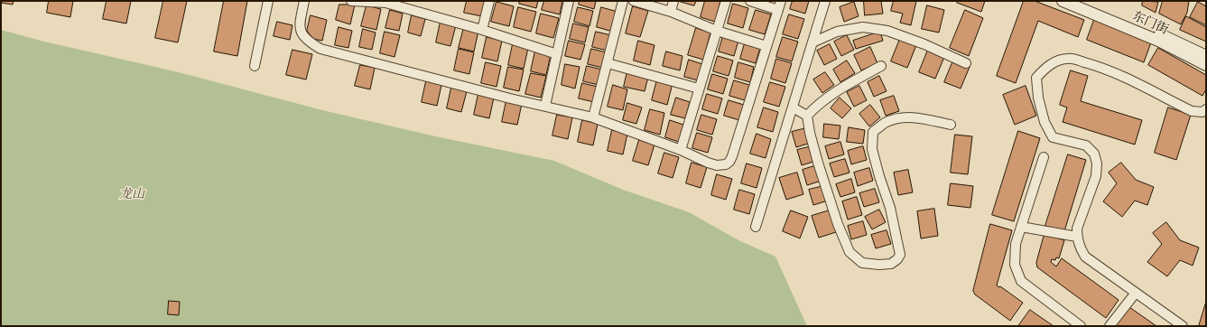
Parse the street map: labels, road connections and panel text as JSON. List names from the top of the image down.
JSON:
{
  "streets": {
    "street": ["东门街"]
  },
  "parks": ["龙山"]
}
